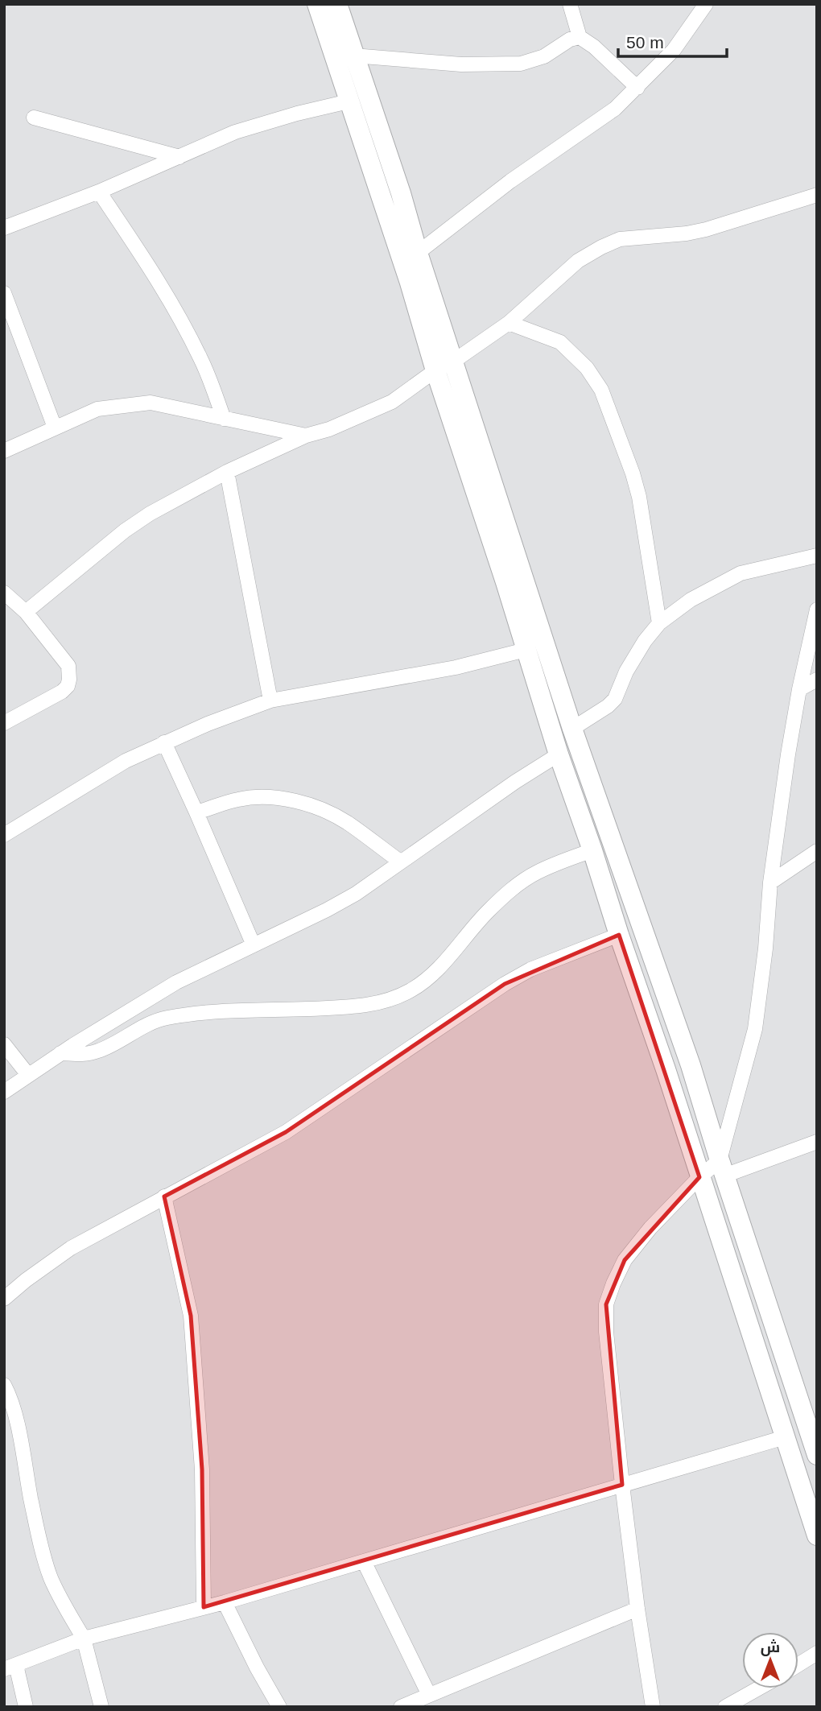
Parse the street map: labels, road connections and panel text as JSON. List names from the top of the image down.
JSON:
{
  "scale_bar": "50 m",
  "north": "top"
}
